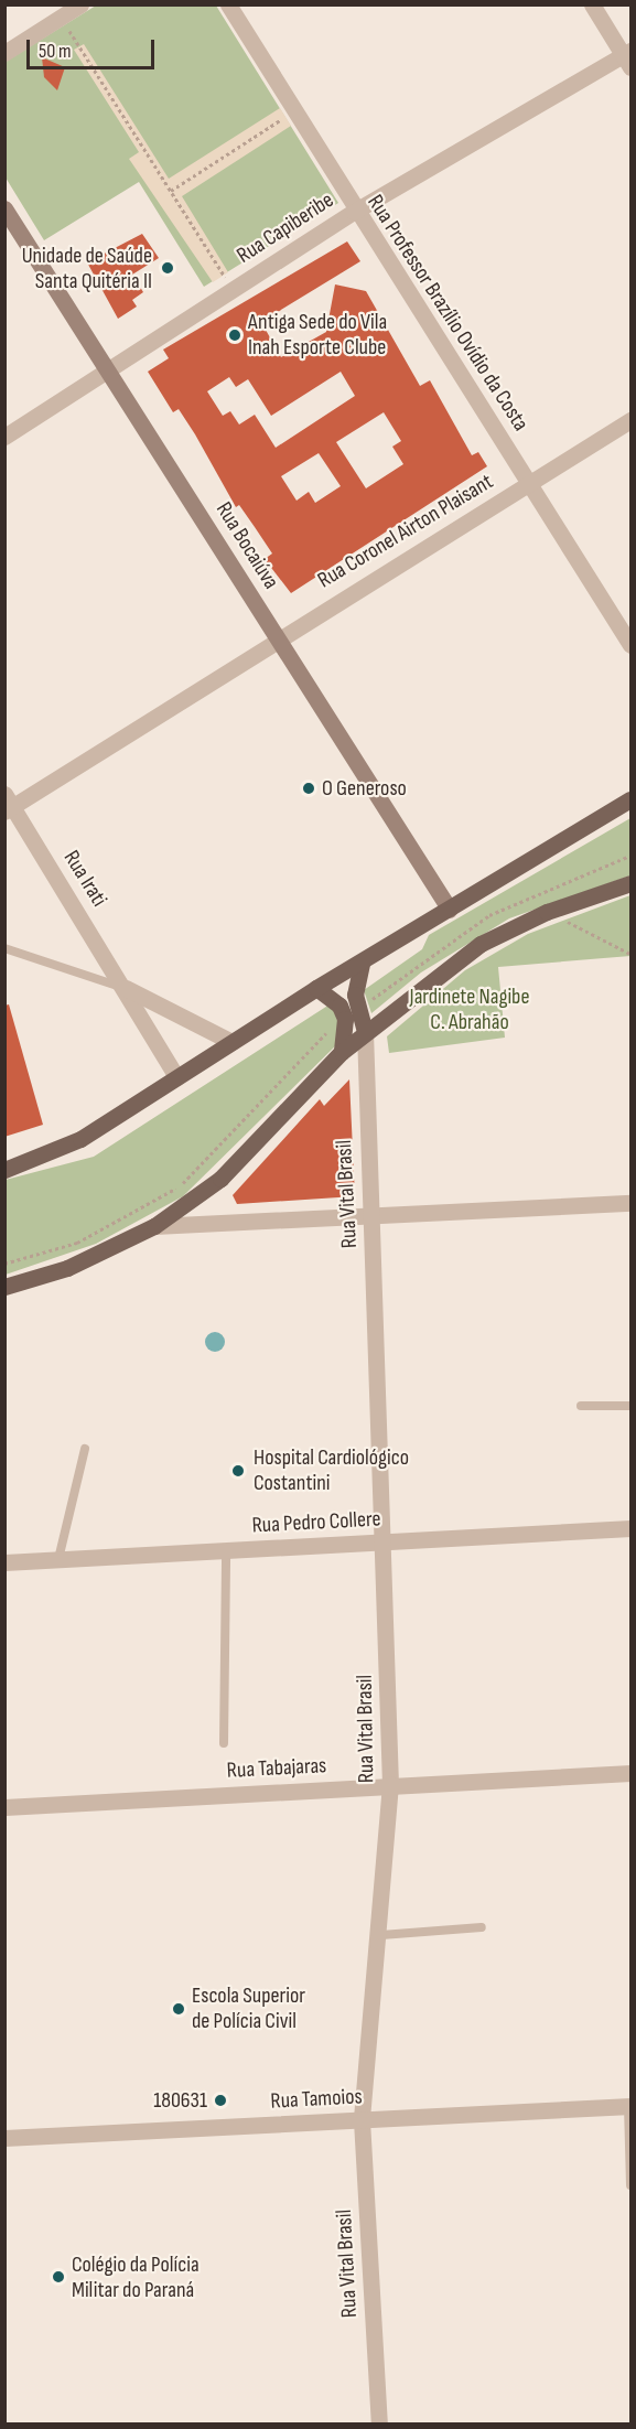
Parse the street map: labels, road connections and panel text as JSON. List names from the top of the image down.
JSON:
{
  "streets": {
    "main road": ["Rua Bocaiúva"],
    "street": [
      "Rua Capiberibe",
      "Rua Professor Brazílio Ovídio da Costa",
      "Rua Coronel Airton Plaisant",
      "Rua Irati",
      "Rua Vital Brasil",
      "Rua Pedro Collere",
      "Rua Tabajaras",
      "Rua Tamoios"
    ]
  },
  "crossings": [
    ["Rua Capiberibe", "Rua Professor Brazílio Ovídio da Costa"],
    ["Rua Capiberibe", "Rua Bocaiúva"],
    ["Rua Professor Brazílio Ovídio da Costa", "Rua Coronel Airton Plaisant"],
    ["Rua Coronel Airton Plaisant", "Rua Bocaiúva"],
    ["Rua Coronel Airton Plaisant", "Rua Irati"],
    ["Rua Vital Brasil", "Rua Pedro Collere"],
    ["Rua Vital Brasil", "Rua Tabajaras"],
    ["Rua Vital Brasil", "Rua Tamoios"]
  ],
  "parks": ["Jardinete Nagibe C. Abrahão"],
  "places": [
    "Unidade de Saúde Santa Quitéria II",
    "Antiga Sede do Vila Inah Esporte Clube",
    "O Generoso",
    "Hospital Cardiológico Costantini",
    "Escola Superior de Polícia Civil",
    "180631",
    "Colégio da Polícia Militar do Paraná"
  ],
  "scale_bar": "50 m"
}
